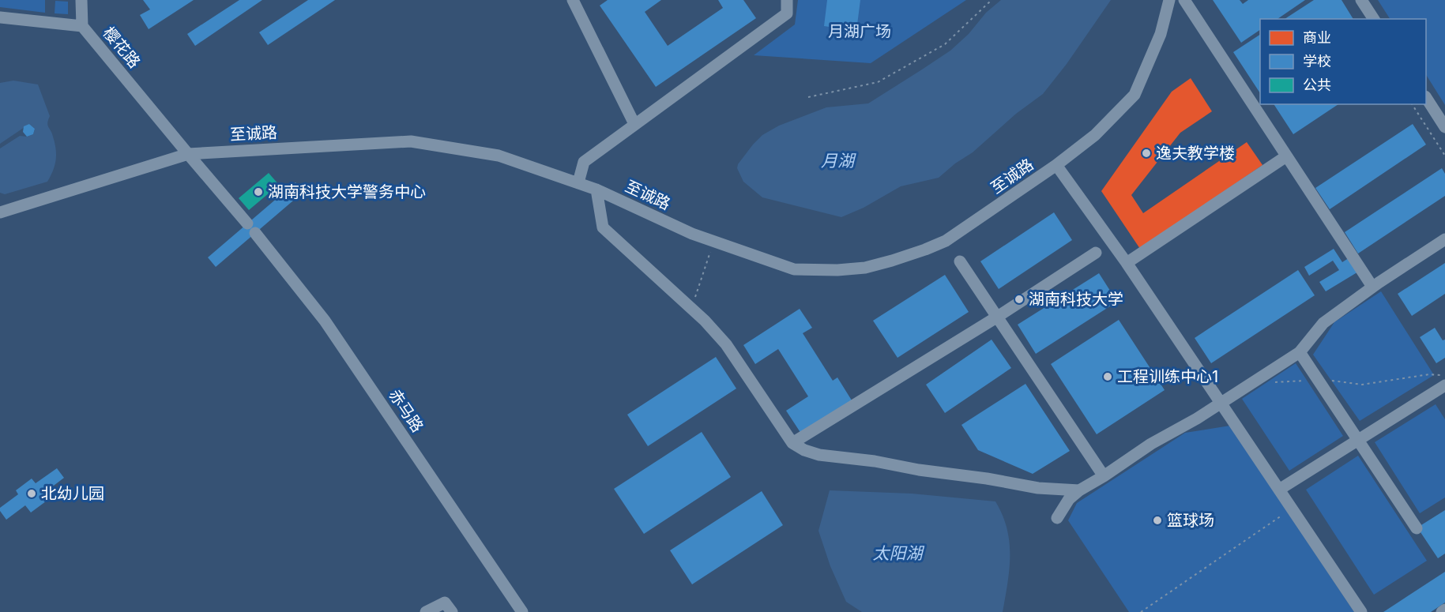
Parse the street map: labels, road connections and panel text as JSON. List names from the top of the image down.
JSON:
{
  "streets": {
    "street": ["樱花路", "至诚路", "赤马路"]
  },
  "crossings": [
    ["樱花路", "至诚路"],
    ["樱花路", "赤马路"]
  ],
  "water": ["月湖", "太阳湖"],
  "parks": ["月湖广场"],
  "places": [
    "逸夫教学楼",
    "湖南科技大学警务中心",
    "湖南科技大学",
    "工程训练中心1",
    "北幼儿园",
    "篮球场"
  ],
  "legend": ["商业", "学校", "公共"]
}
